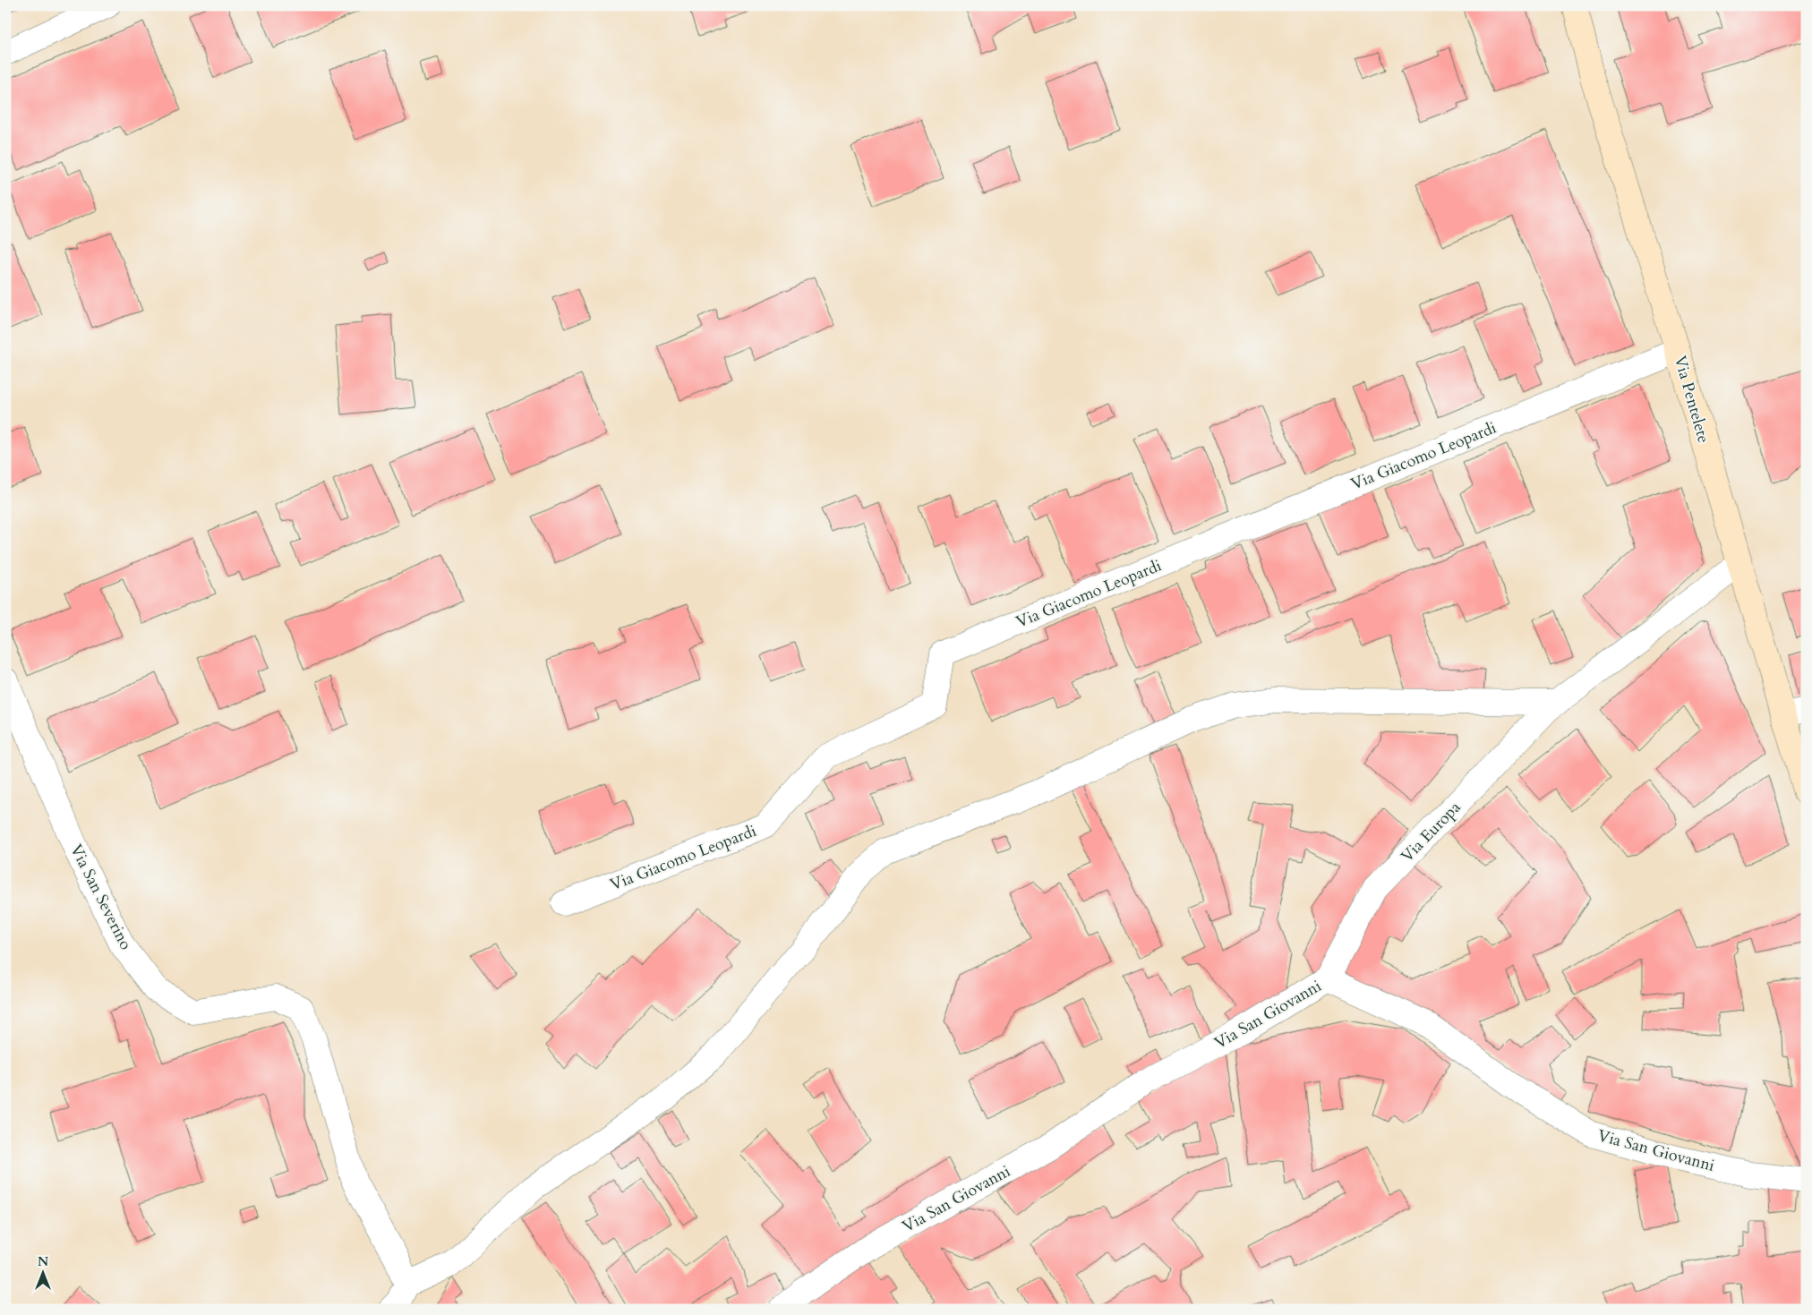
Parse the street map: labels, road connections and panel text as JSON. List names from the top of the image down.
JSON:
{
  "streets": {
    "main road": ["Via Pentelete"],
    "street": [
      "Via Giacomo Leopardi",
      "Via Europa",
      "Via San Severino",
      "Via San Giovanni"
    ]
  },
  "crossings": [
    ["Via Pentelete", "Via Giacomo Leopardi"],
    ["Via Pentelete", "Via Europa"],
    ["Via Europa", "Via San Giovanni"]
  ],
  "north": "top"
}
